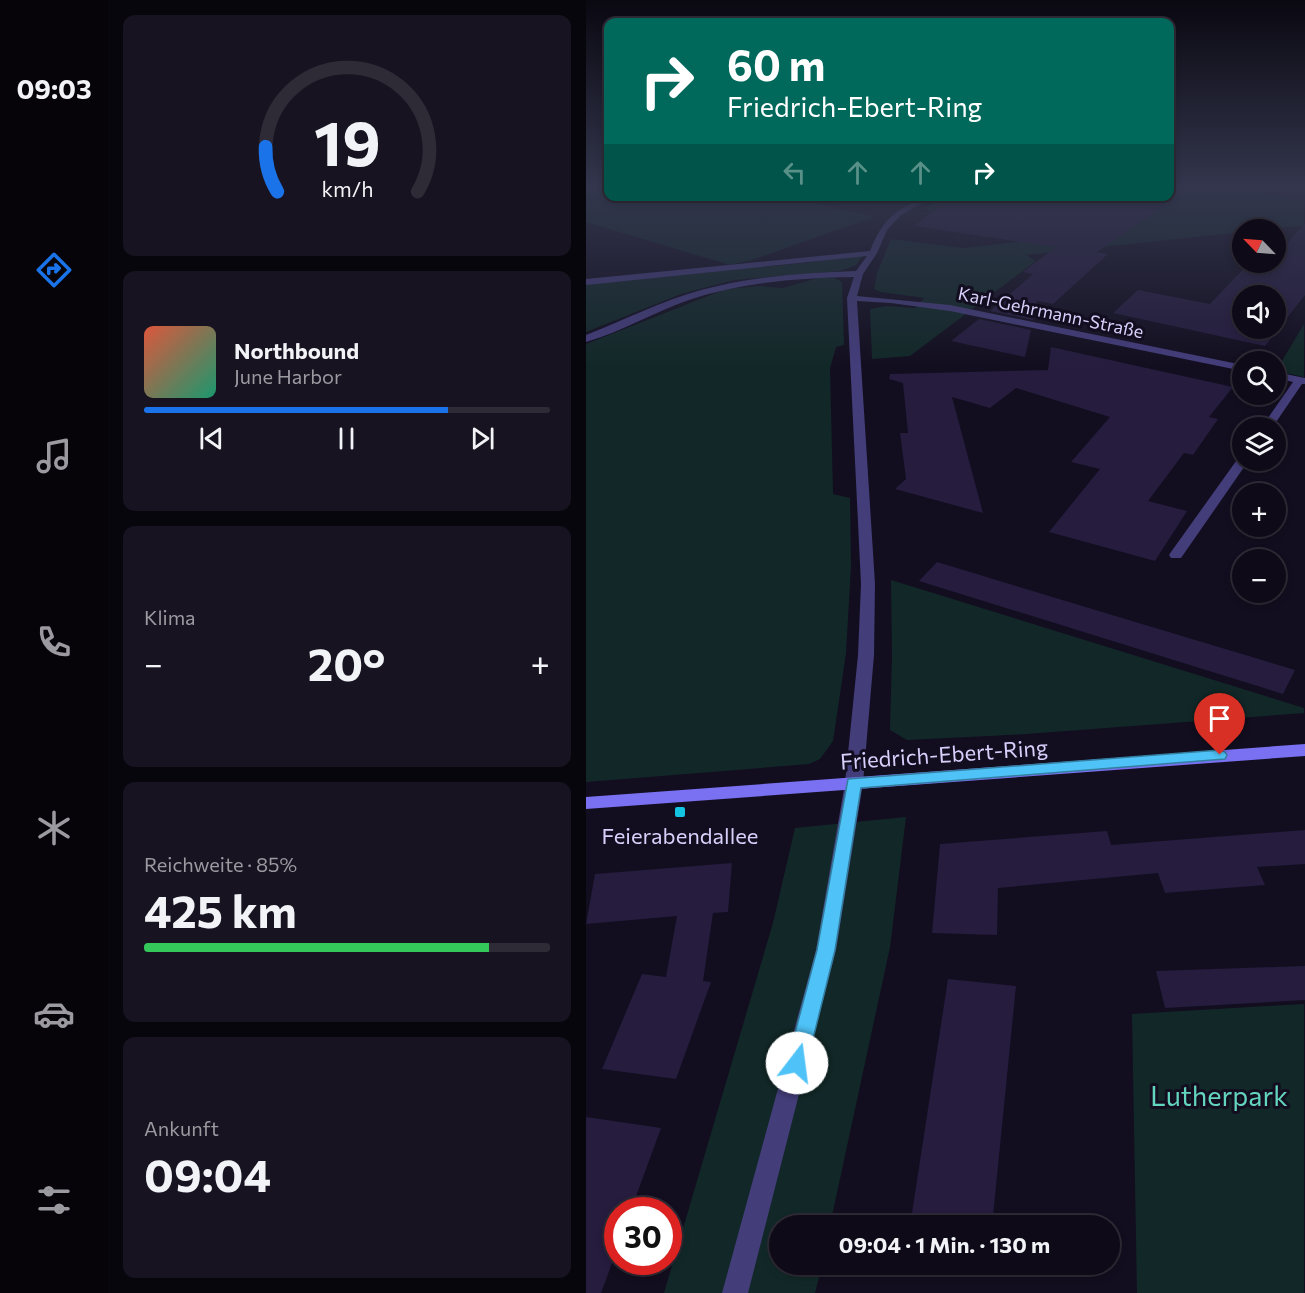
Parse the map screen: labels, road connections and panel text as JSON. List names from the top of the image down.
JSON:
{
  "streets": {
    "main road": ["Friedrich-Ebert-Ring"],
    "street": ["Karl-Gehrmann-Straße"]
  },
  "parks": ["Lutherpark"],
  "places": {
    "transit": ["Feierabendallee"]
  },
  "north": "top left",
  "page": {
    "tabs": "09:03",
    "turn": ["60 m", "Friedrich-Ebert-Ring"],
    "map_buttons": ["+", "−"],
    "song": ["Northbound", "June Harbor"],
    "tile": [
      "Klima",
      ["Reichweite · 85%", "425 km"],
      ["Ankunft", "09:04"]
    ],
    "heat": ["−", "20°", "+"],
    "limit": "30",
    "trip": "09:04 · 1 Min. · 130 m",
    "gauge": ["19", "km/h"]
  }
}
